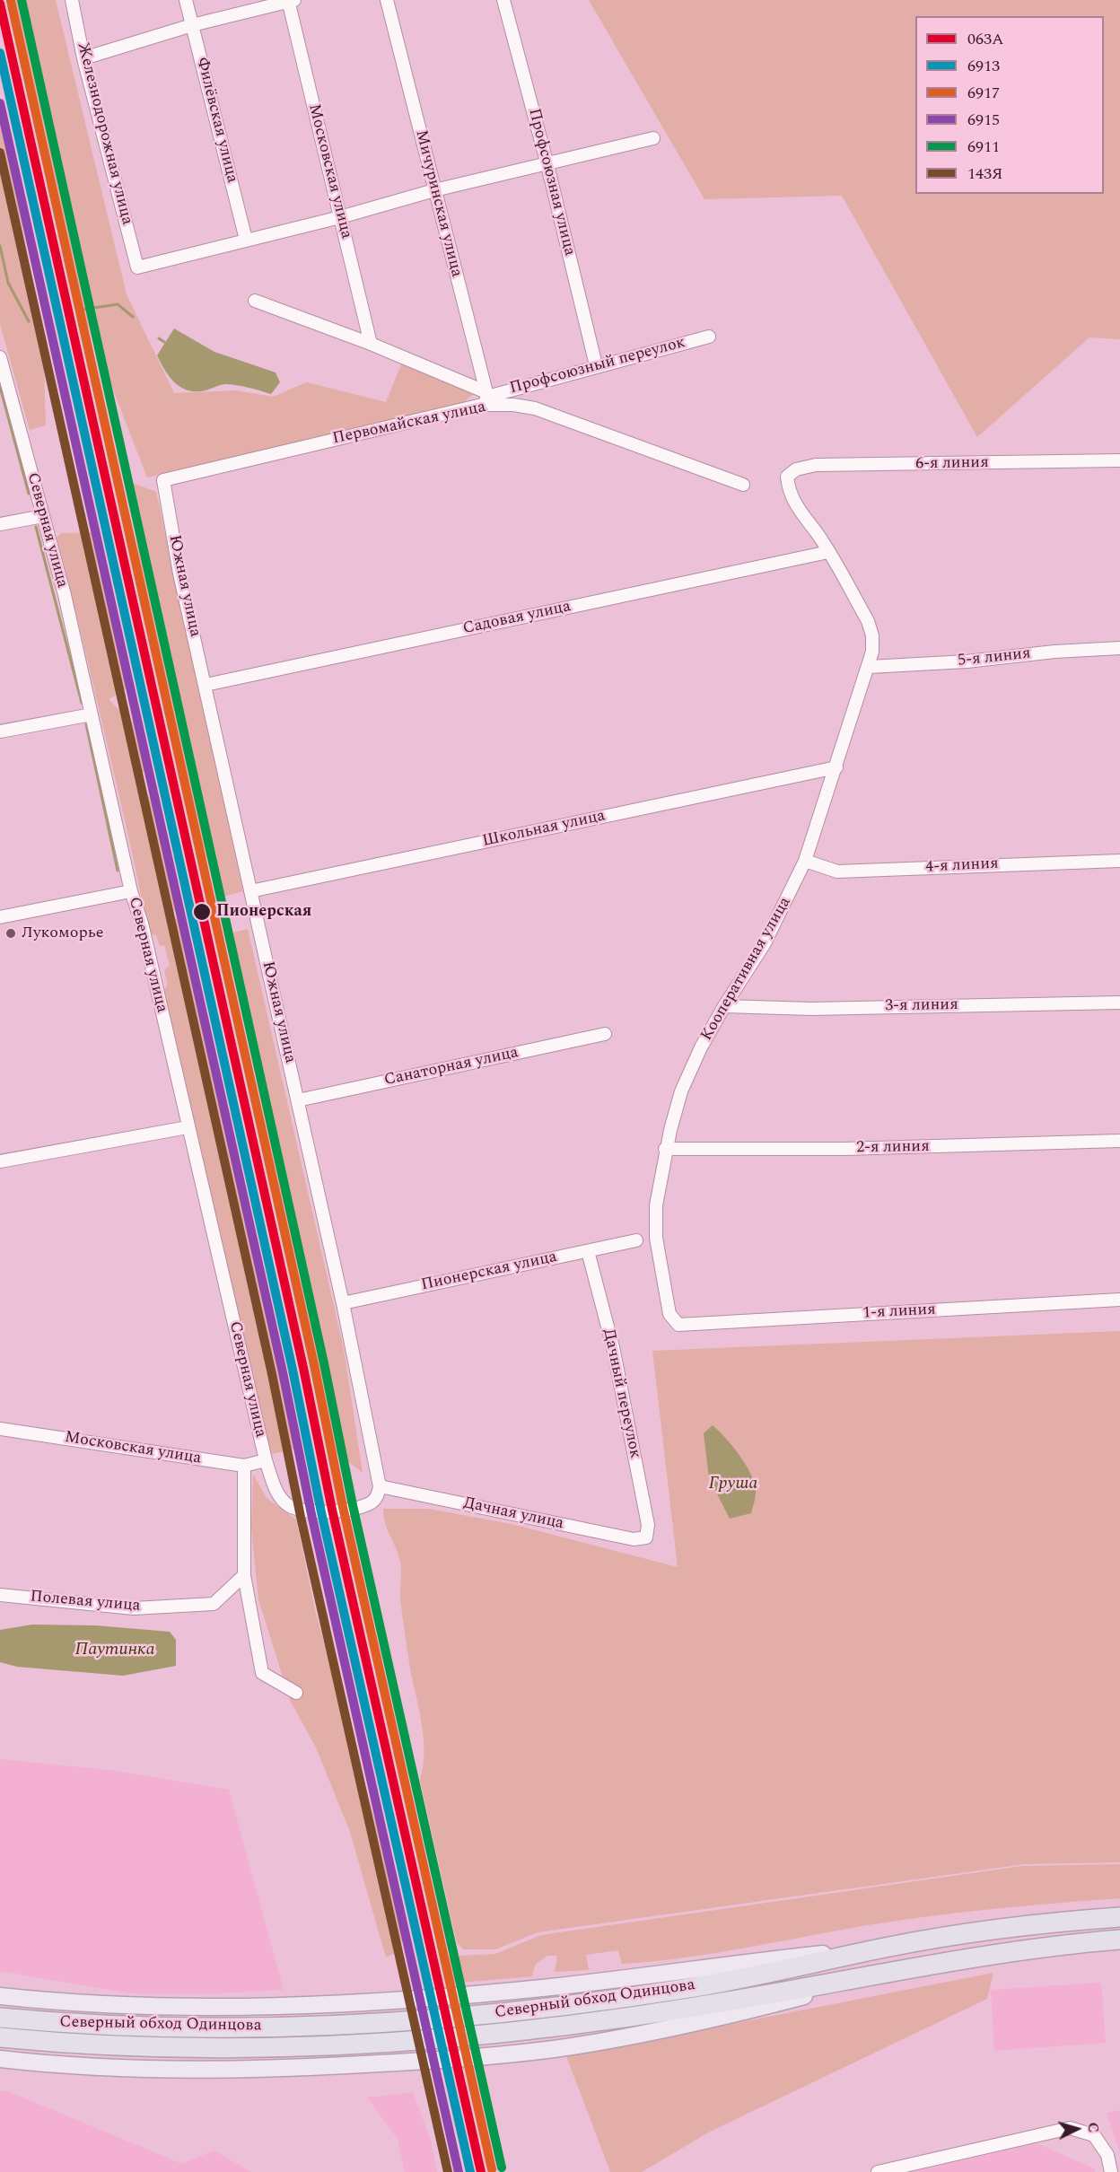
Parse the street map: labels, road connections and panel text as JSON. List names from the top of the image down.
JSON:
{
  "streets": {
    "highway": ["Северный обход Одинцова"],
    "street": [
      "Филёвская улица",
      "Железнодорожная улица",
      "Московская улица",
      "Профсоюзная улица",
      "Мичуринская улица",
      "Профсоюзный переулок",
      "Первомайская улица",
      "6-я линия",
      "Северная улица",
      "Южная улица",
      "Садовая улица",
      "5-я линия",
      "Школьная улица",
      "4-я линия",
      "Кооперативная улица",
      "3-я линия",
      "Санаторная улица",
      "2-я линия",
      "Пионерская улица",
      "1-я линия",
      "Дачный переулок",
      "Дачная улица",
      "Полевая улица"
    ]
  },
  "crossings": [
    ["Филёвская улица", "Железнодорожная улица"],
    ["Московская улица", "Северная улица"],
    ["Профсоюзная улица", "Профсоюзный переулок"],
    ["Мичуринская улица", "Профсоюзный переулок"],
    ["Мичуринская улица", "Первомайская улица"],
    ["Профсоюзный переулок", "Первомайская улица"],
    ["Первомайская улица", "Южная улица"],
    ["6-я линия", "Кооперативная улица"],
    ["Северная улица", "Южная улица"],
    ["Северная улица", "Дачная улица"],
    ["Южная улица", "Садовая улица"],
    ["Южная улица", "Школьная улица"],
    ["Южная улица", "Санаторная улица"],
    ["Южная улица", "Пионерская улица"],
    ["Южная улица", "Дачная улица"],
    ["Садовая улица", "Кооперативная улица"],
    ["5-я линия", "Кооперативная улица"],
    ["Школьная улица", "Кооперативная улица"],
    ["4-я линия", "Кооперативная улица"],
    ["Кооперативная улица", "3-я линия"],
    ["Кооперативная улица", "2-я линия"],
    ["Кооперативная улица", "1-я линия"],
    ["Пионерская улица", "Дачный переулок"],
    ["Дачный переулок", "Дачная улица"]
  ],
  "water": ["Груша", "Паутинка"],
  "places": ["Пионерская", "Лукоморье"],
  "lines": [
    "transit line 6911",
    "transit line 6917",
    "transit line 063А",
    "transit line 6913",
    "transit line 6915",
    "transit line 143Я"
  ],
  "legend": [
    "063А",
    "6913",
    "6917",
    "6915",
    "6911",
    "143Я"
  ],
  "north": "right"
}
